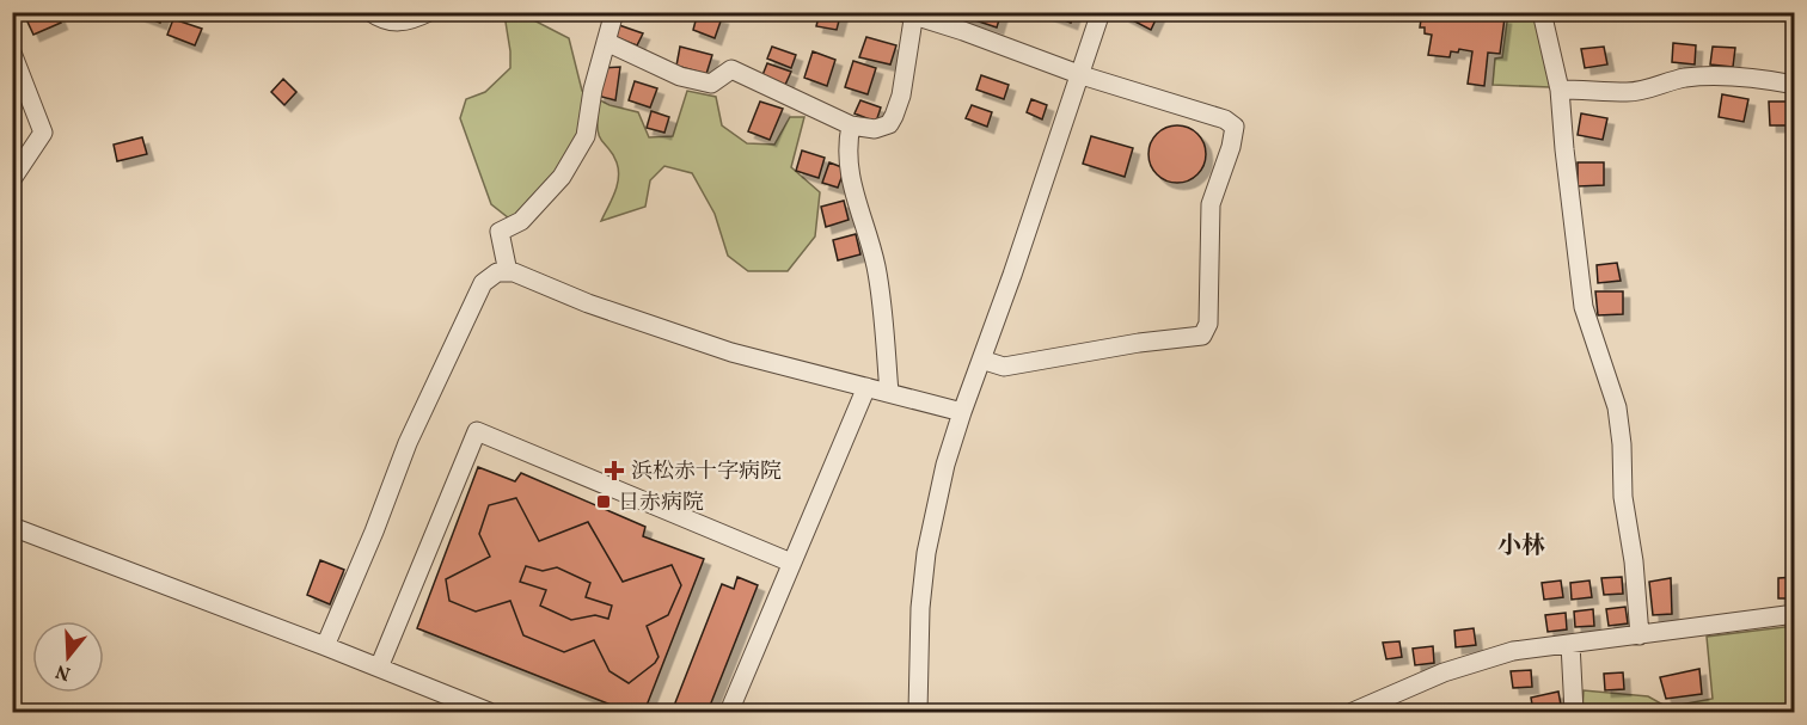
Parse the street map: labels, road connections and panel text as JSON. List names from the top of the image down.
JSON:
{
  "districts": ["小林"],
  "places": {
    "health": ["浜松赤十字病院"],
    "transit": ["日赤病院"]
  },
  "north": "bottom"
}
